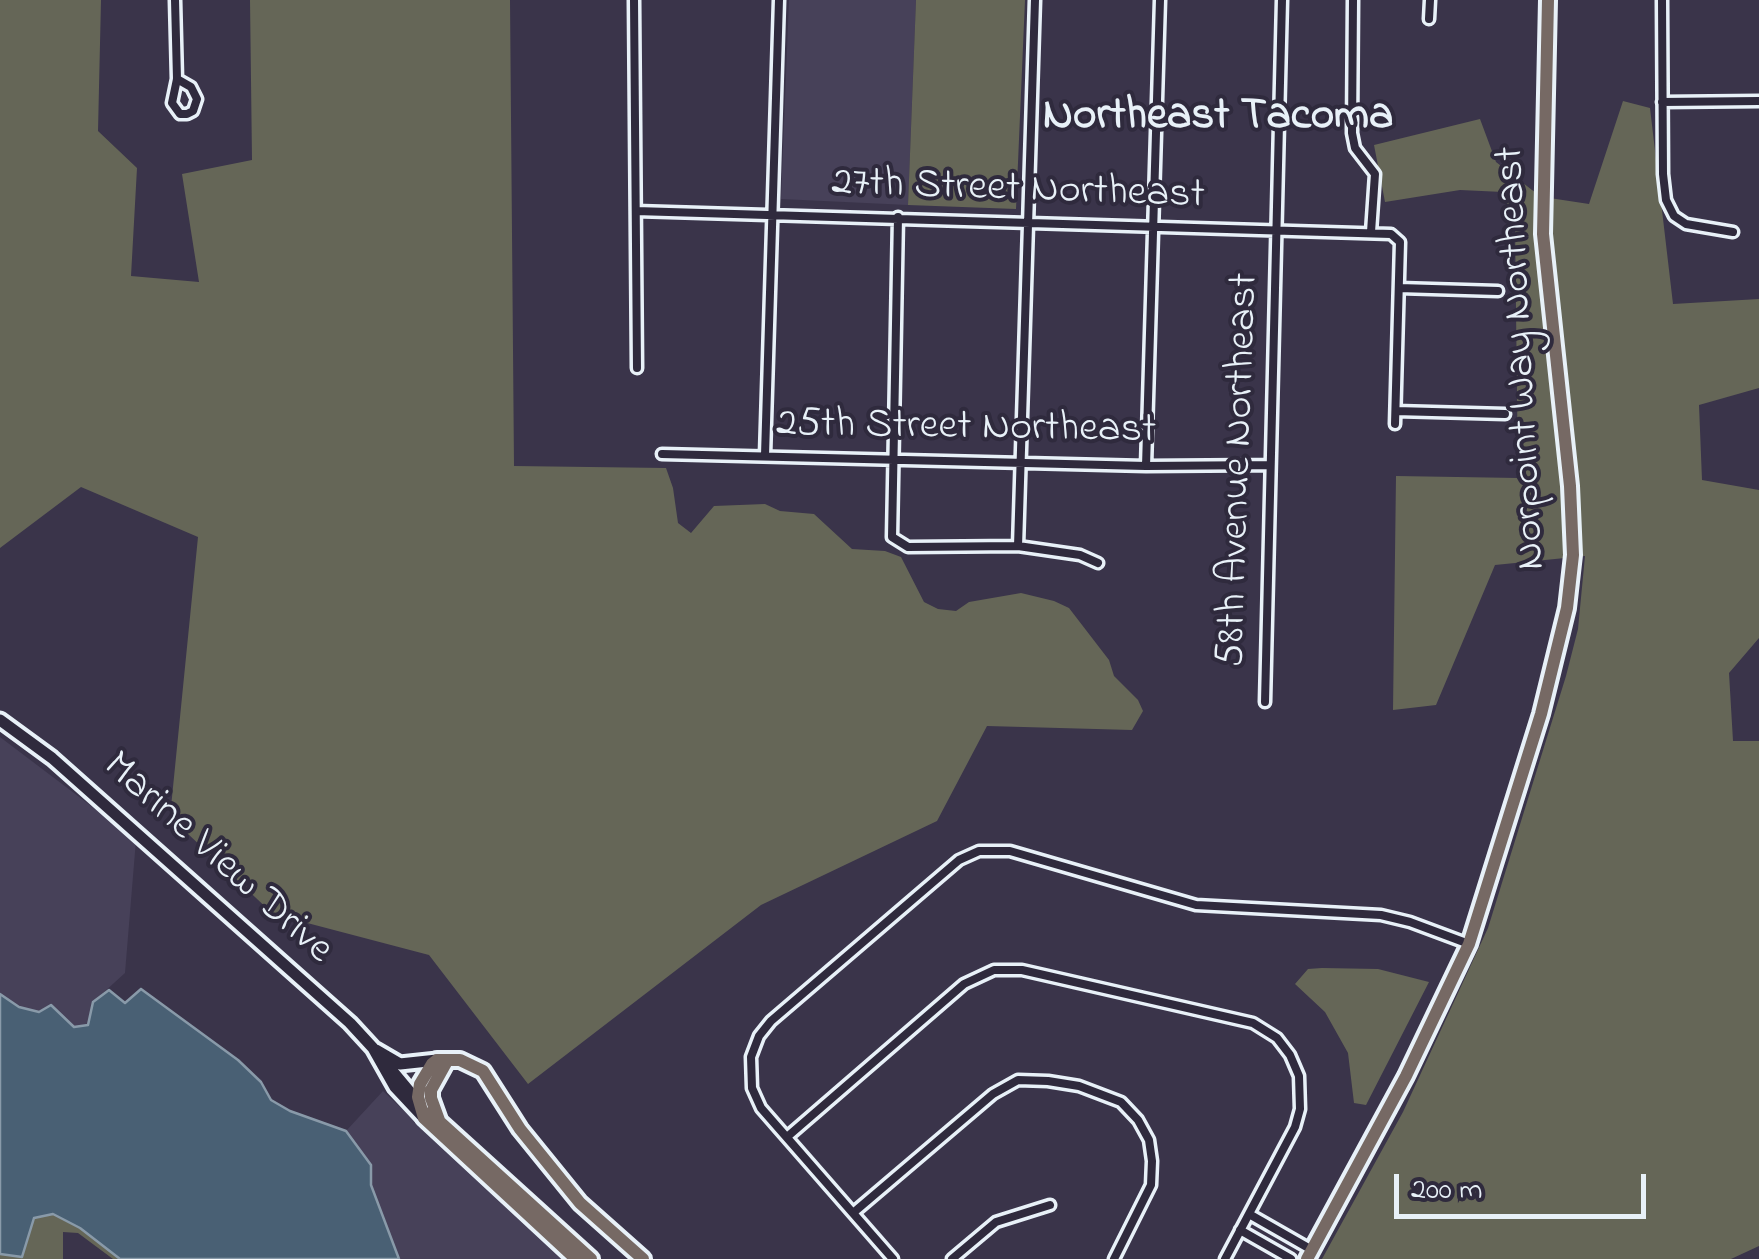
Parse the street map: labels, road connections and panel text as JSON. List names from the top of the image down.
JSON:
{
  "streets": {
    "main road": ["Norpoint Way Northeast", "Marine View Drive"],
    "street": ["27th Street Northeast", "25th Street Northeast", "58th Avenue Northeast"]
  },
  "crossings": [
    ["27th Street Northeast", "58th Avenue Northeast"],
    ["25th Street Northeast", "58th Avenue Northeast"]
  ],
  "districts": ["Northeast Tacoma"],
  "scale_bar": "200 m"
}
